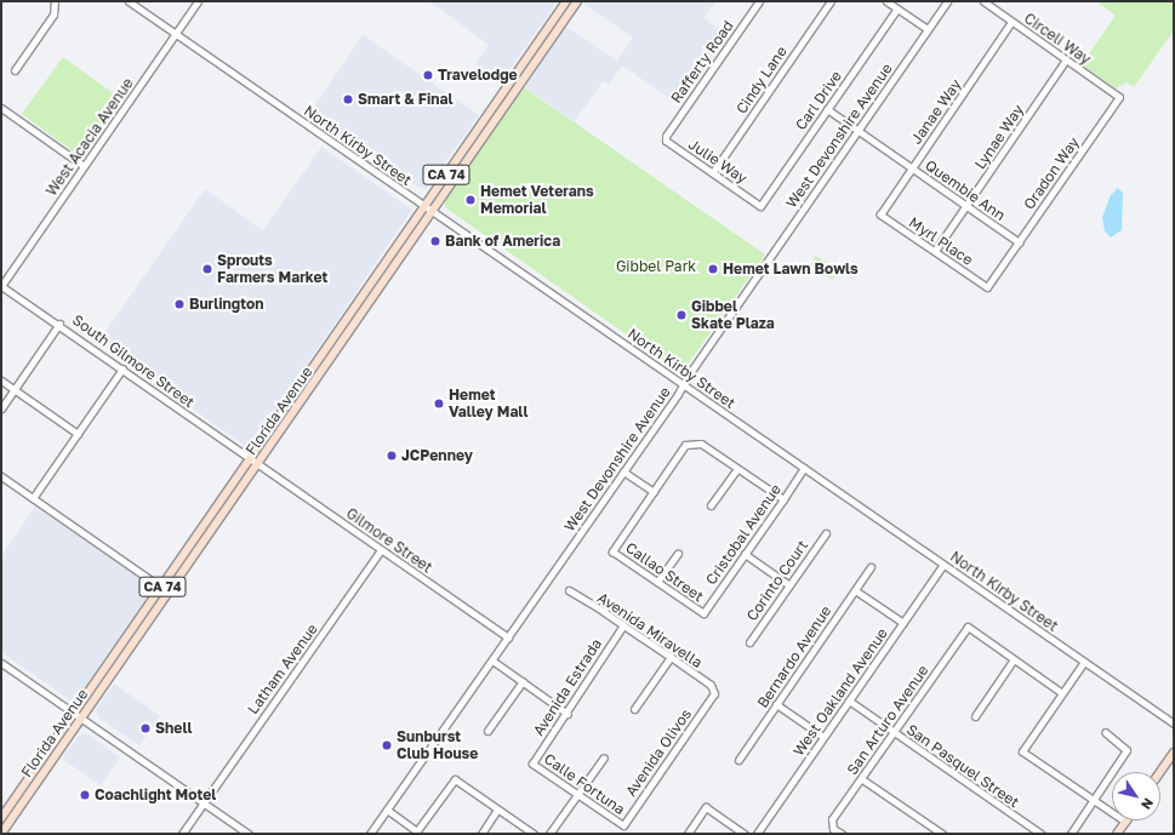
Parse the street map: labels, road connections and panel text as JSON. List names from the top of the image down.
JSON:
{
  "streets": {
    "main road": ["CA 74", "Florida Avenue"],
    "street": [
      "Circeli Way",
      "Rafferty Road",
      "Cindy Lane",
      "Carl Drive",
      "Janae Way",
      "West Devonshire Avenue",
      "West Acacia Avenue",
      "Lynae Way",
      "North Kirby Street",
      "Julie Way",
      "Oradon Way",
      "Quembie Ann",
      "Myrl Place",
      "South Gilmore Street",
      "Cristobal Avenue",
      "Gilmore Street",
      "Callao Street",
      "Corinto Court",
      "Avenida Miravella",
      "Bernardo Avenue",
      "Latham Avenue",
      "Avenida Estrada",
      "West Oakland Avenue",
      "San Arturo Avenue",
      "Avenida Olivos",
      "San Pasquel Street",
      "Calle Fortuna"
    ]
  },
  "crossings": [
    ["Circeli Way", "Janae Way"],
    ["Circeli Way", "Lynae Way"],
    ["Circeli Way", "Oradon Way"],
    ["Rafferty Road", "Julie Way"],
    ["Cindy Lane", "Julie Way"],
    ["Carl Drive", "Julie Way"],
    ["Carl Drive", "Quembie Ann"],
    ["Janae Way", "Quembie Ann"],
    ["Janae Way", "Myrl Place"],
    ["West Devonshire Avenue", "North Kirby Street"],
    ["West Devonshire Avenue", "Quembie Ann"],
    ["West Devonshire Avenue", "Gilmore Street"],
    ["West Acacia Avenue", "North Kirby Street"],
    ["West Acacia Avenue", "South Gilmore Street"],
    ["Lynae Way", "Quembie Ann"],
    ["Lynae Way", "Myrl Place"],
    ["North Kirby Street", "Florida Avenue"],
    ["North Kirby Street", "Cristobal Avenue"],
    ["North Kirby Street", "West Oakland Avenue"],
    ["Oradon Way", "Quembie Ann"],
    ["Oradon Way", "Myrl Place"],
    ["South Gilmore Street", "Florida Avenue"],
    ["South Gilmore Street", "Gilmore Street"],
    ["Florida Avenue", "Gilmore Street"],
    ["Cristobal Avenue", "Callao Street"],
    ["Gilmore Street", "Latham Avenue"],
    ["Avenida Miravella", "Avenida Estrada"],
    ["Avenida Miravella", "Avenida Olivos"],
    ["Avenida Estrada", "Calle Fortuna"],
    ["West Oakland Avenue", "San Pasquel Street"],
    ["San Arturo Avenue", "San Pasquel Street"],
    ["Avenida Olivos", "Calle Fortuna"]
  ],
  "parks": ["Gibbel Park"],
  "places": [
    "Travelodge",
    "Smart & Final",
    "Hemet Veterans Memorial",
    "Bank of America",
    "Sprouts Farmers Market",
    "Hemet Lawn Bowls",
    "Burlington",
    "Gibbel Skate Plaza",
    "Hemet Valley Mall",
    "JCPenney",
    "Shell",
    "Sunburst Club House",
    "Coachlight Motel"
  ],
  "north": "bottom right"
}
